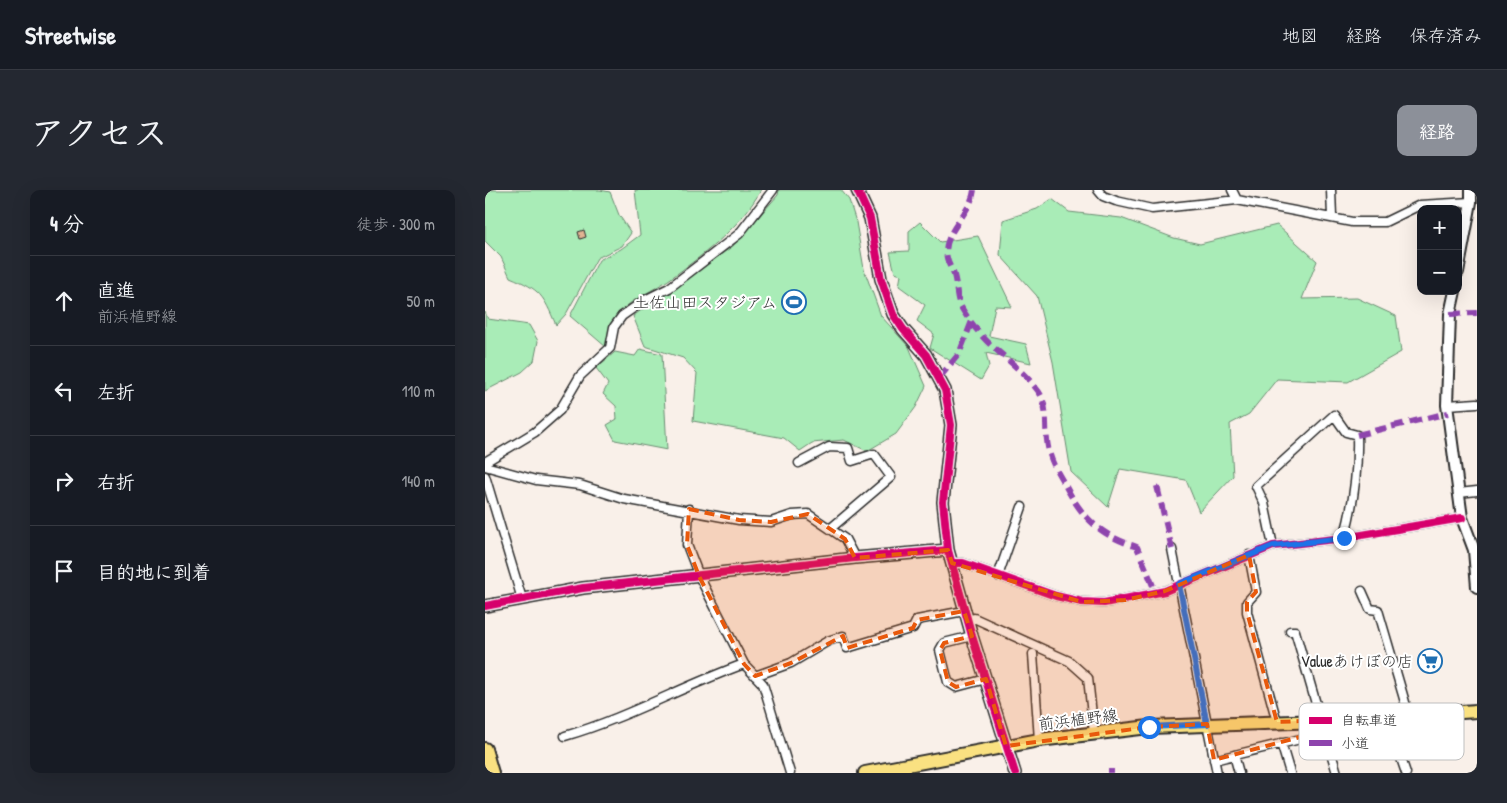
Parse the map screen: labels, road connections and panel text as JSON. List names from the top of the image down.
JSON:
{
  "streets": {
    "main road": ["前浜植野線"]
  },
  "places": {
    "sports": ["土佐山田スタジアム"],
    "supermarket": ["Valueあけぼの店"]
  },
  "legend": ["自転車道", "小道"],
  "page": {
    "header": "Streetwise",
    "nav": ["地図", "経路", "保存済み"],
    "title": "アクセス",
    "buttons": "経路",
    "heading": ["4 分", "徒歩 · 300 m"],
    "map_buttons": ["+", "−"],
    "list": [
      ["直進", "前浜植野線", "50 m"],
      ["左折", "110 m"],
      ["右折", "140 m"],
      "目的地に到着"
    ]
  }
}
